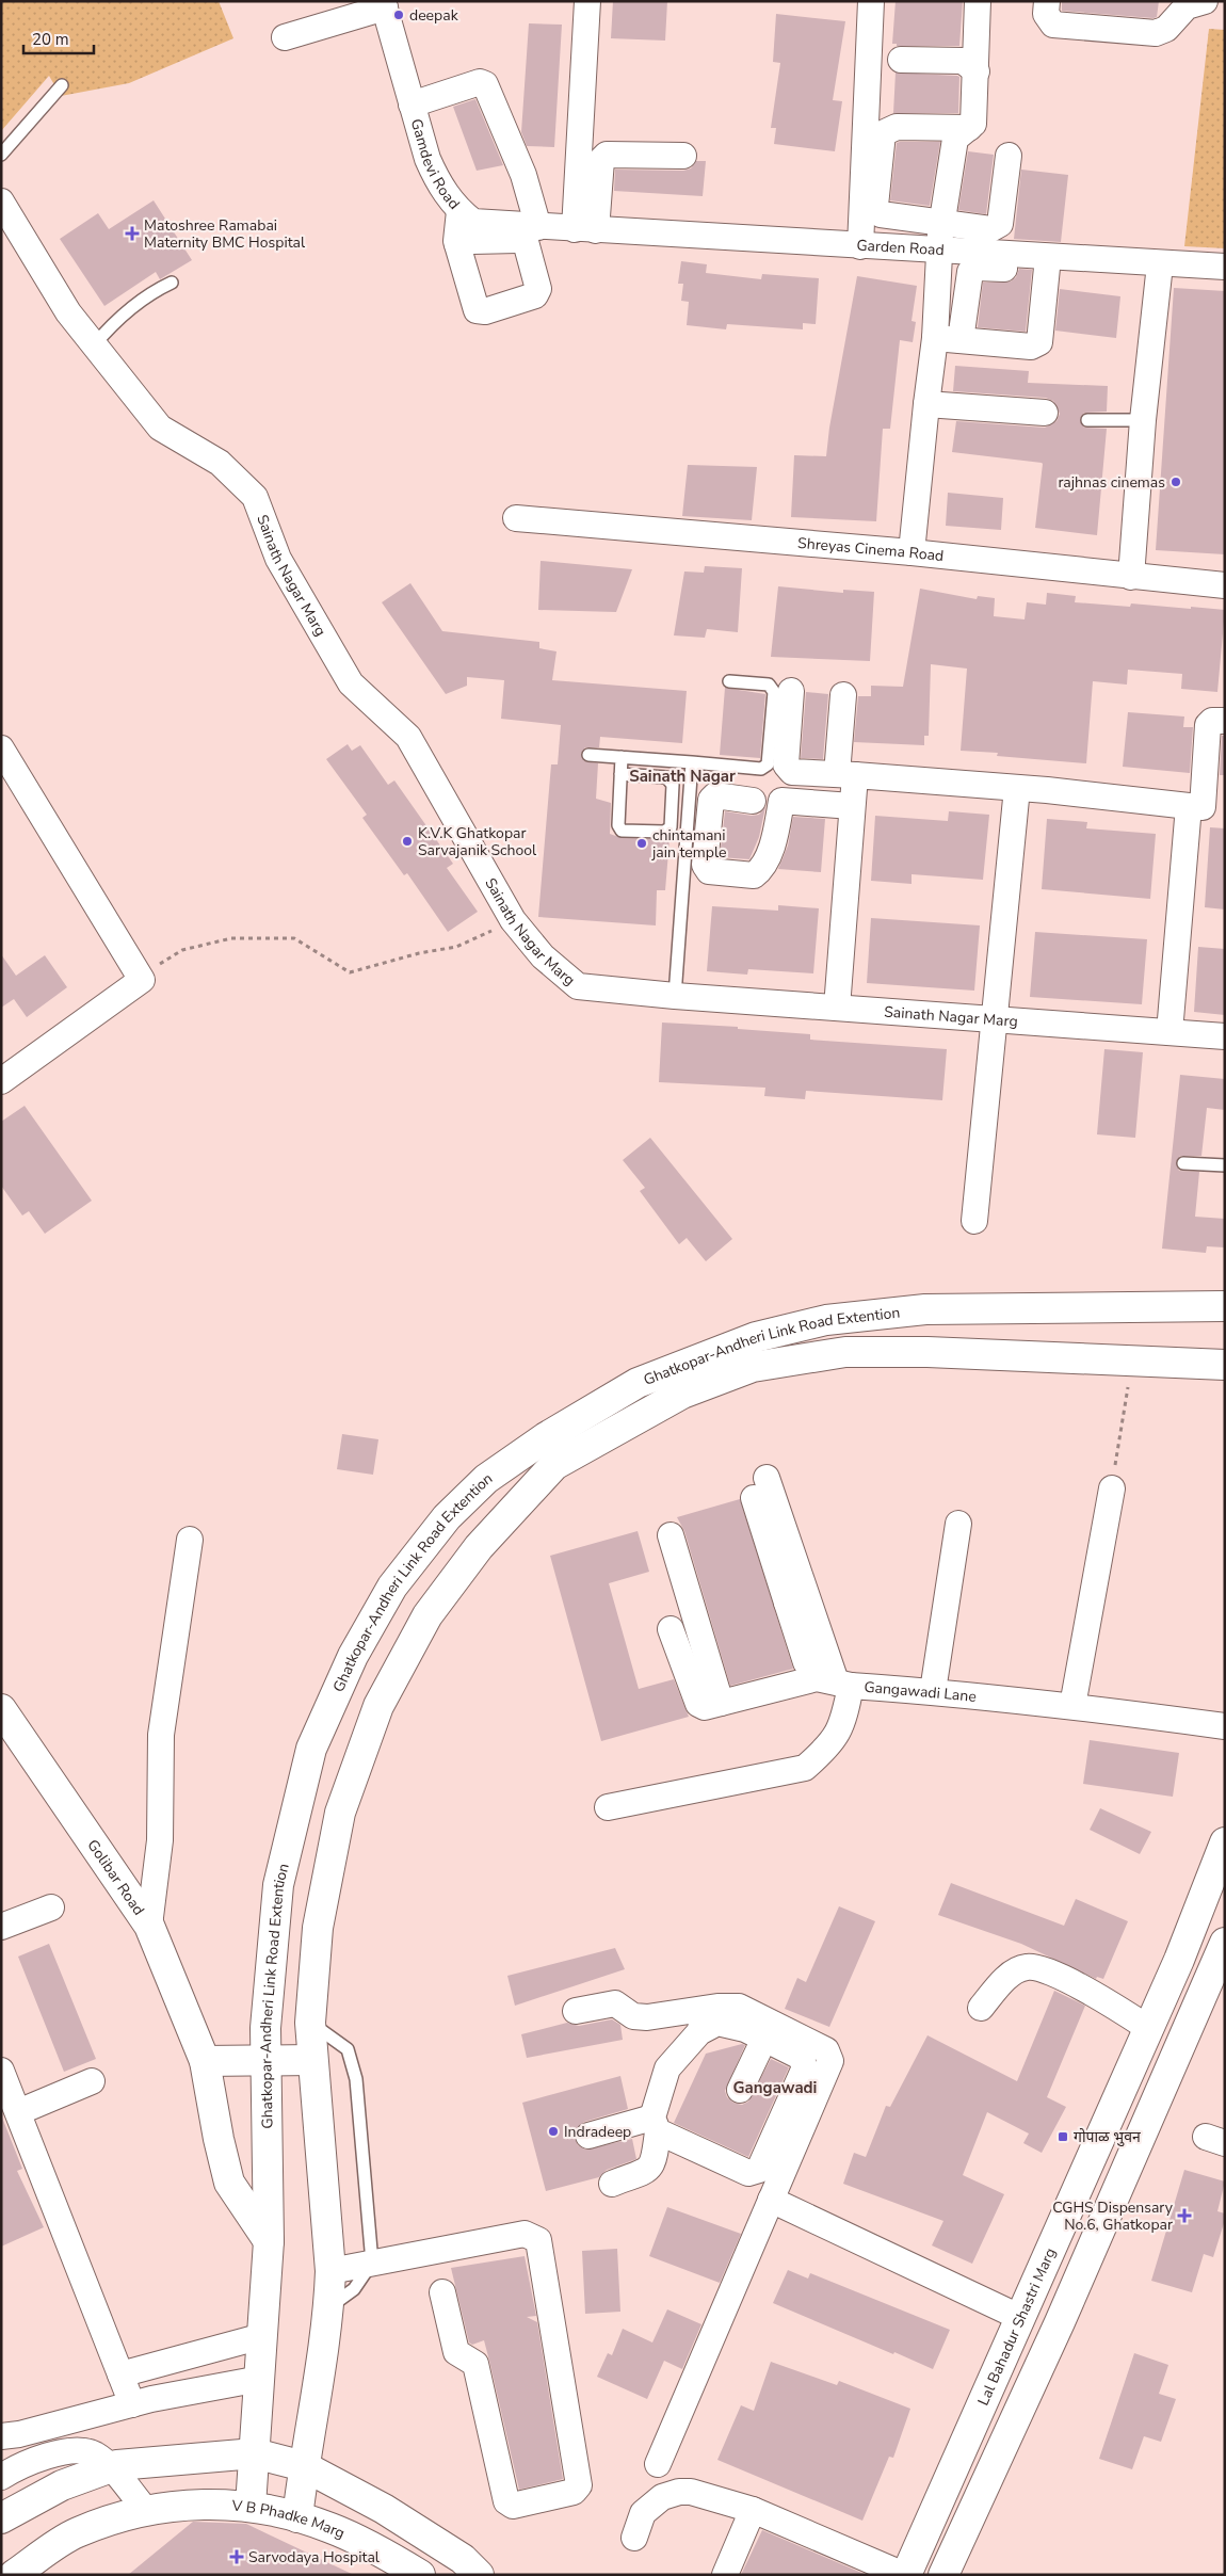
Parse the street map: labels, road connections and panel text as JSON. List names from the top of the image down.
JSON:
{
  "streets": {
    "main road": [
      "Ghatkopar-Andheri Link Road Extention",
      "Golibar Road",
      "Lal Bahadur Shastri Marg",
      "V B Phadke Marg"
    ],
    "street": [
      "Gamdevi Road",
      "Garden Road",
      "Shreyas Cinema Road",
      "Sainath Nagar Marg",
      "Gangawadi Lane"
    ]
  },
  "crossings": [
    ["Gamdevi Road", "Garden Road"],
    ["Ghatkopar-Andheri Link Road Extention", "V B Phadke Marg"]
  ],
  "districts": ["Sainath Nagar", "Gangawadi"],
  "places": {
    "other": [
      "deepak",
      "rajhnas cinemas",
      "K.V.K Ghatkopar Sarvajanik School",
      "chintamani jain temple",
      "Indradeep"
    ],
    "health": ["Matoshree Ramabai Maternity BMC Hospital", "CGHS Dispensary No.6, Ghatkopar", "Sarvodaya Hospital"],
    "transit": ["गोपाळ भुवन"]
  },
  "scale_bar": "20 m"
}
